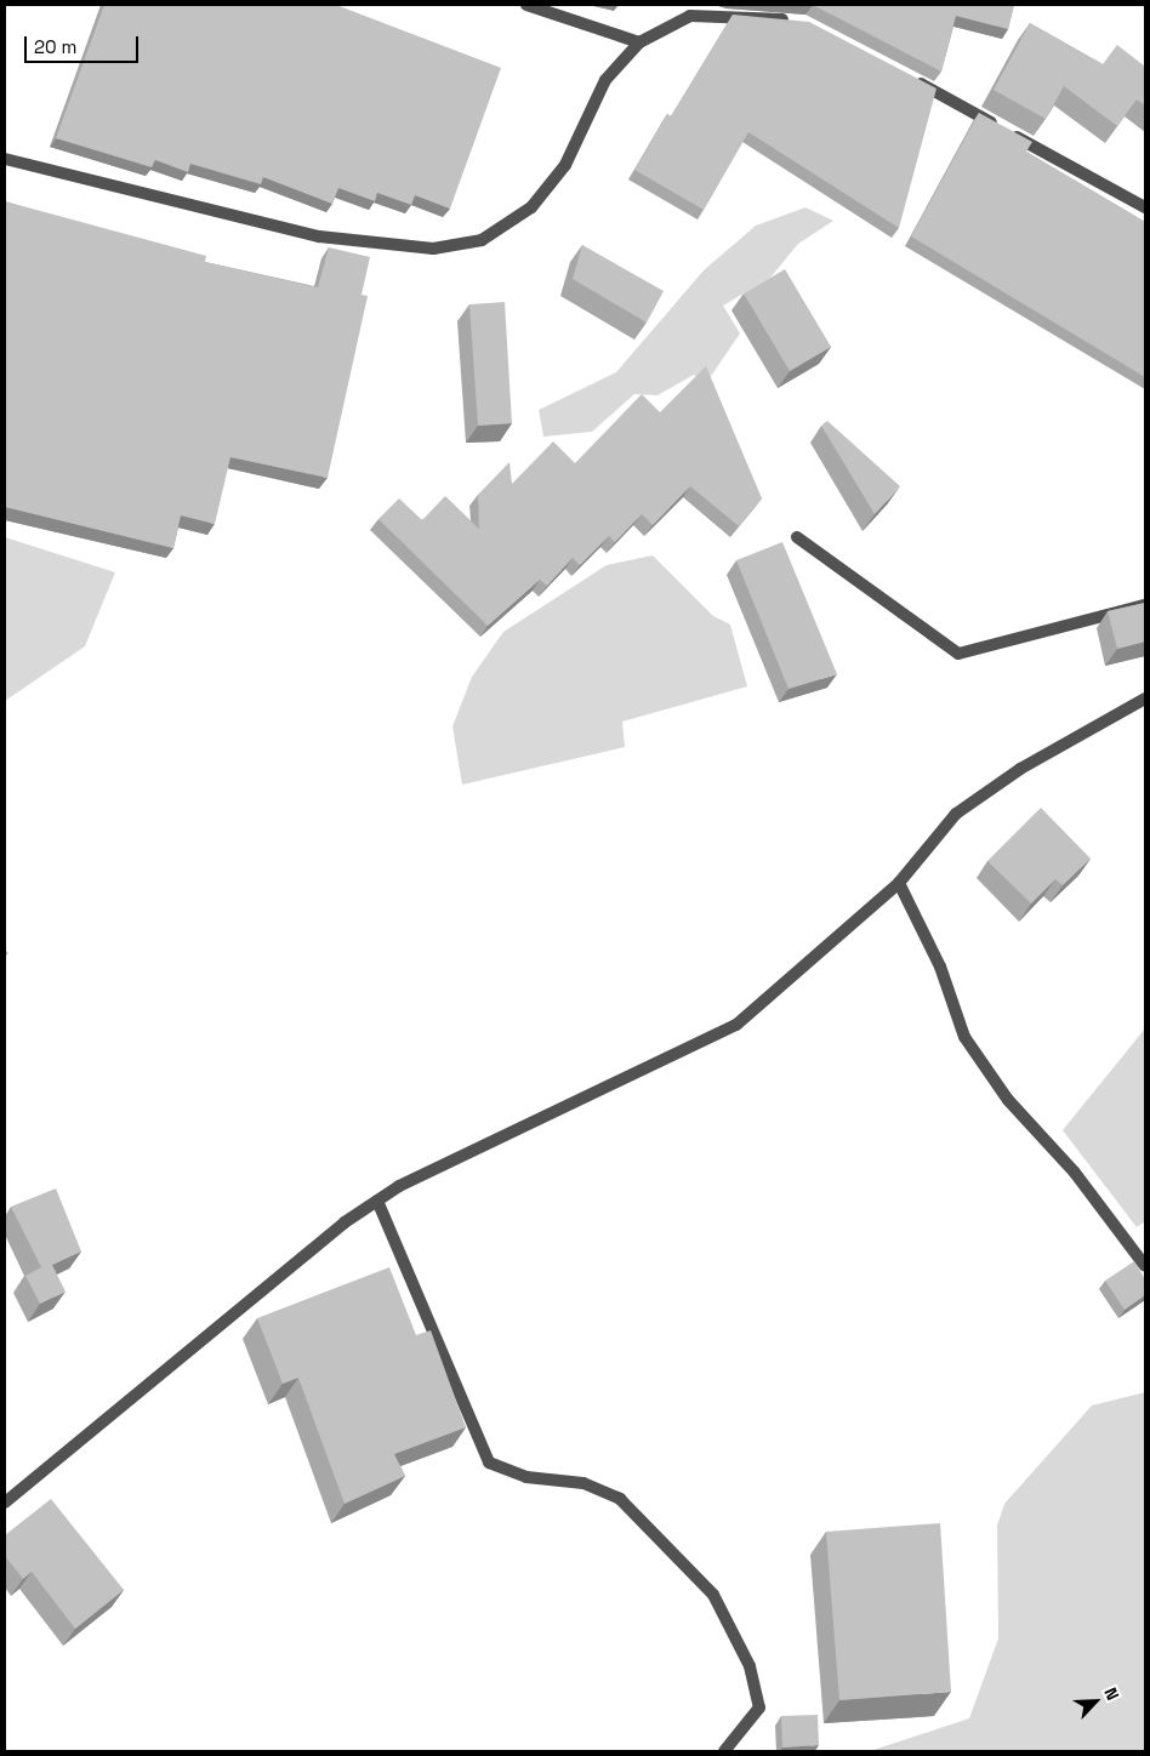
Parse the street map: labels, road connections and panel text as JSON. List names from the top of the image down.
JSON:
{
  "scale_bar": "20 m",
  "north": "top right"
}
